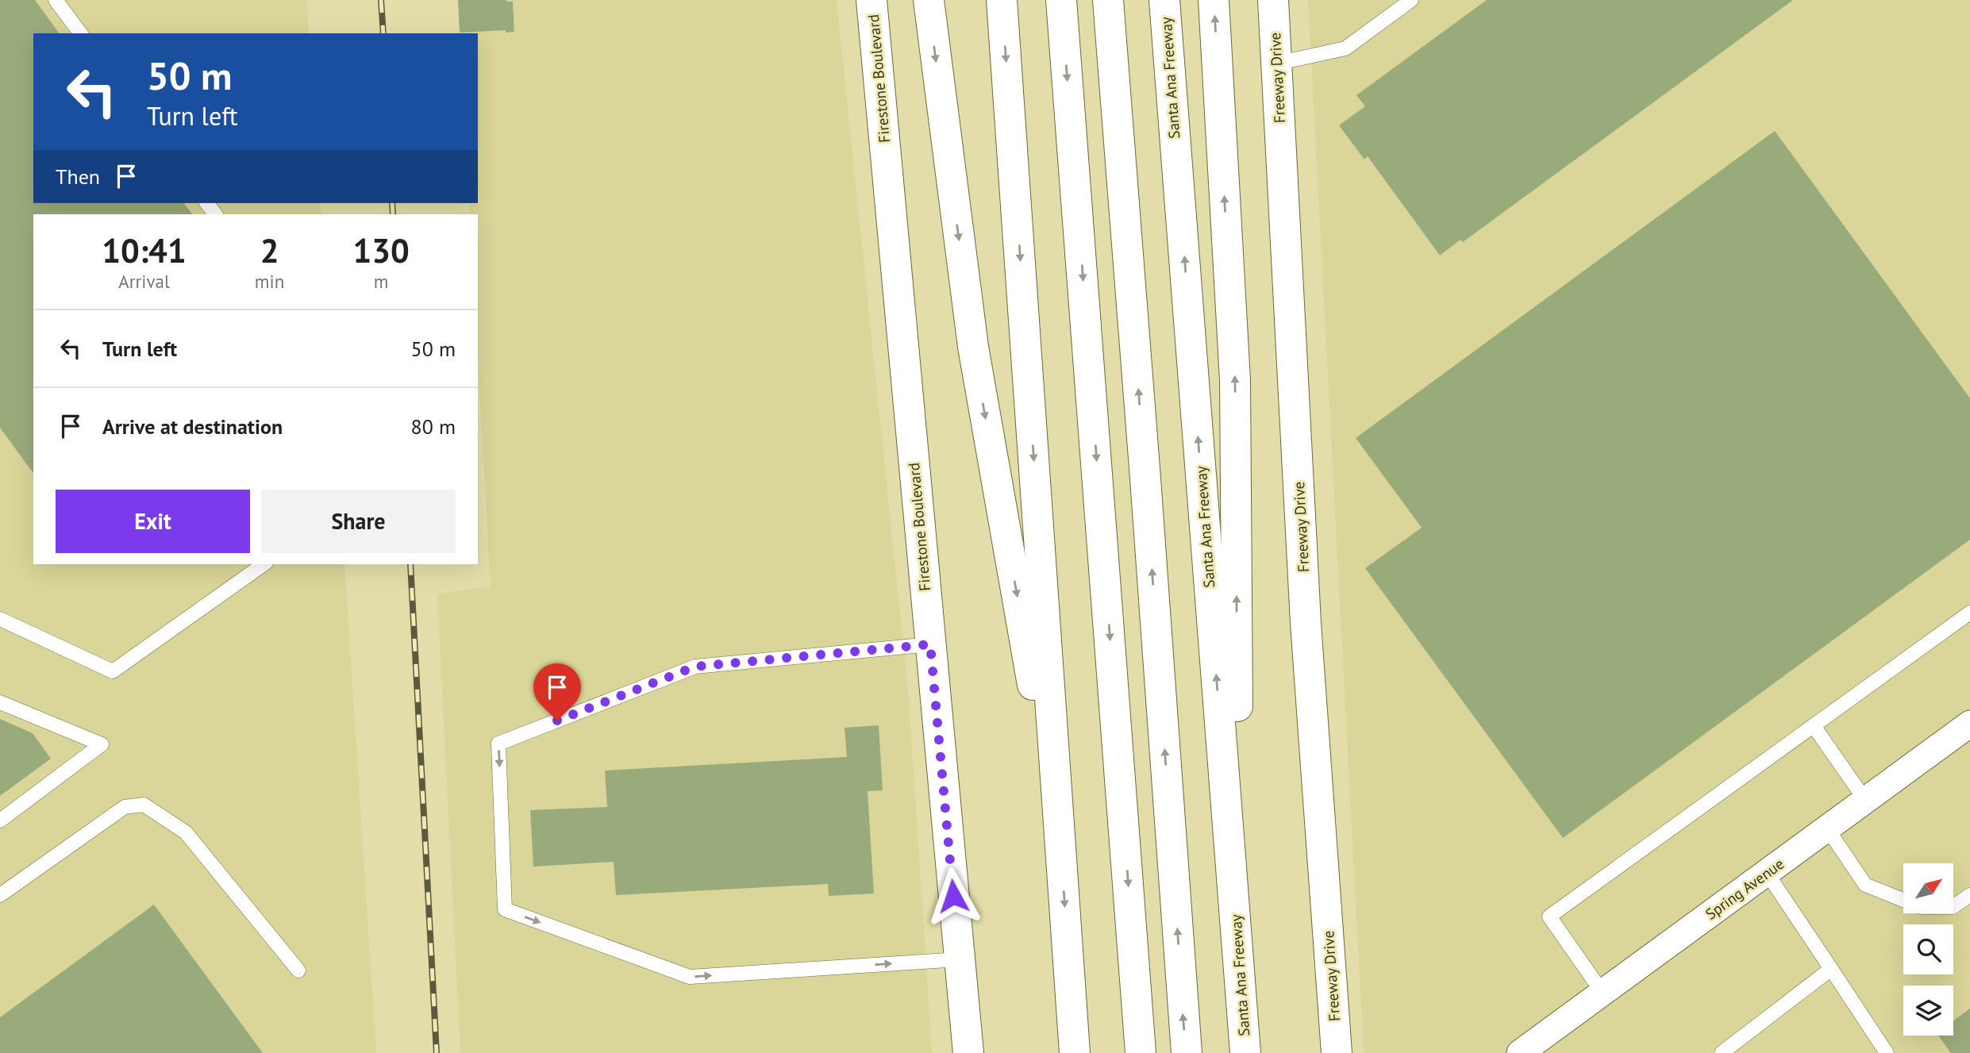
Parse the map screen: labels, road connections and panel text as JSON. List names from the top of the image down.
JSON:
{
  "streets": {
    "main road": ["Santa Ana Freeway", "Freeway Drive", "Firestone Boulevard"],
    "street": ["Spring Avenue"]
  },
  "north": "top right",
  "page": {
    "turn": ["50 m", "Turn left"],
    "then": "Then",
    "eta": [
      "10:41",
      "Arrival",
      "2",
      "min",
      "130",
      "m"
    ],
    "list": [
      {
        "name": "Turn left",
        "value": "50 m"
      },
      {
        "name": "Arrive at destination",
        "value": "80 m"
      }
    ],
    "buttons": ["Exit", "Share"]
  }
}
